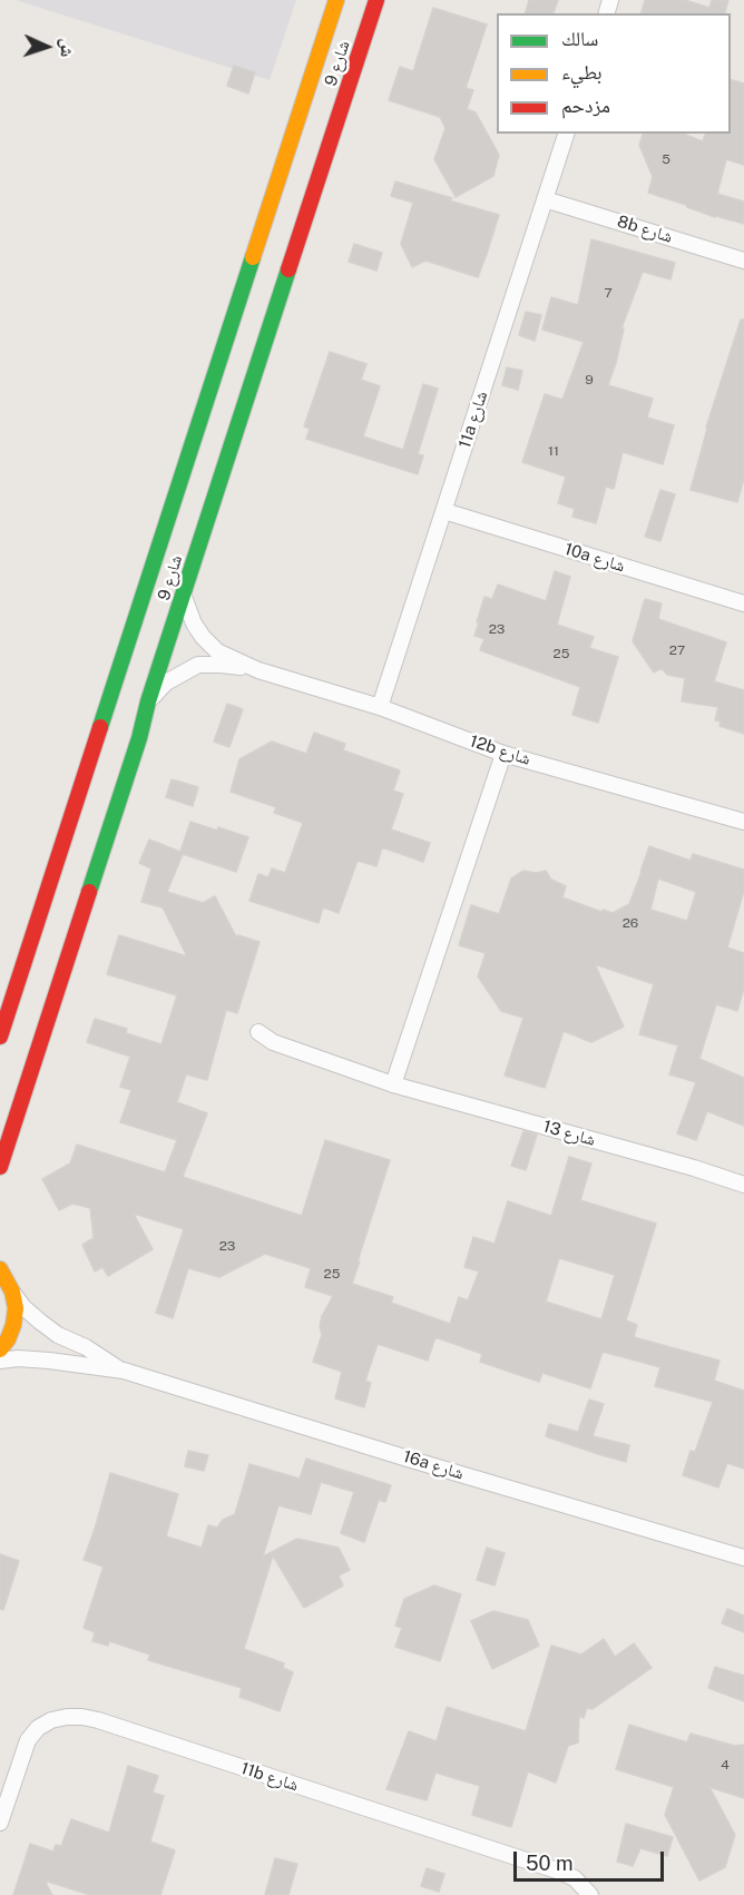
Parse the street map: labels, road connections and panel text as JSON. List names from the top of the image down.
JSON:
{
  "streets": {
    "street": [
      "شارع 9",
      "8b شارع",
      "11a شارع",
      "10a شارع",
      "12b شارع",
      "شارع 13",
      "16a شارع",
      "11b شارع"
    ]
  },
  "crossings": [
    ["شارع 9", "12b شارع"],
    ["8b شارع", "11a شارع"],
    ["11a شارع", "10a شارع"],
    ["11a شارع", "12b شارع"]
  ],
  "house_numbers": [
    "5",
    "7",
    "9",
    "11",
    "23",
    "27",
    "25",
    "26",
    "23",
    "25",
    "4"
  ],
  "legend": ["سالك", "بطيء", "مزدحم"],
  "scale_bar": "50 m",
  "north": "right"
}
